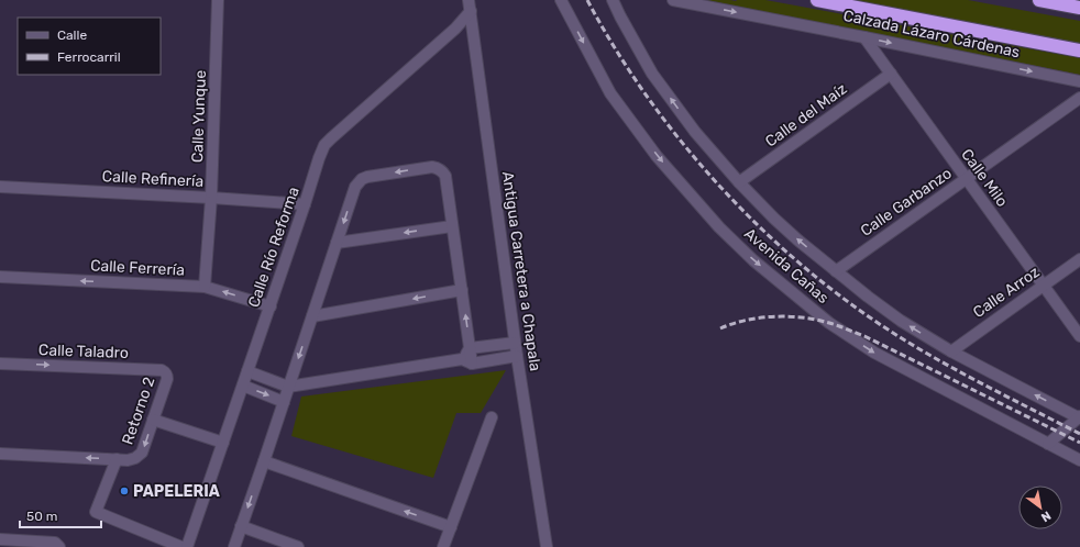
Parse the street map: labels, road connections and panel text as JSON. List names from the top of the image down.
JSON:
{
  "streets": {
    "highway": ["Calzada Lázaro Cárdenas"],
    "street": [
      "Calle del Maíz",
      "Calle Yunque",
      "Calle Milo",
      "Calle Refinería",
      "Calle Garbanzo",
      "Calle Río Reforma",
      "Avenida Cañas",
      "Calle Ferrería",
      "Antigua Carretera a Chapala",
      "Calle Arroz",
      "Calle Taladro",
      "Retorno 2"
    ]
  },
  "crossings": [
    ["Calzada Lázaro Cárdenas", "Calle Milo"],
    ["Calle del Maíz", "Calle Milo"],
    ["Calle del Maíz", "Avenida Cañas"],
    ["Calle Yunque", "Calle Refinería"],
    ["Calle Yunque", "Calle Ferrería"],
    ["Calle Milo", "Calle Garbanzo"],
    ["Calle Milo", "Calle Arroz"],
    ["Calle Refinería", "Calle Río Reforma"],
    ["Calle Garbanzo", "Avenida Cañas"],
    ["Calle Río Reforma", "Calle Ferrería"],
    ["Calle Río Reforma", "Antigua Carretera a Chapala"],
    ["Avenida Cañas", "Calle Arroz"],
    ["Calle Taladro", "Retorno 2"]
  ],
  "one_way": ["Calzada Lázaro Cárdenas", "Calle Ferrería", "Retorno 2"],
  "places": ["PAPELERIA"],
  "legend": ["Calle", "Ferrocarril"],
  "scale_bar": "50 m",
  "north": "bottom right"
}
